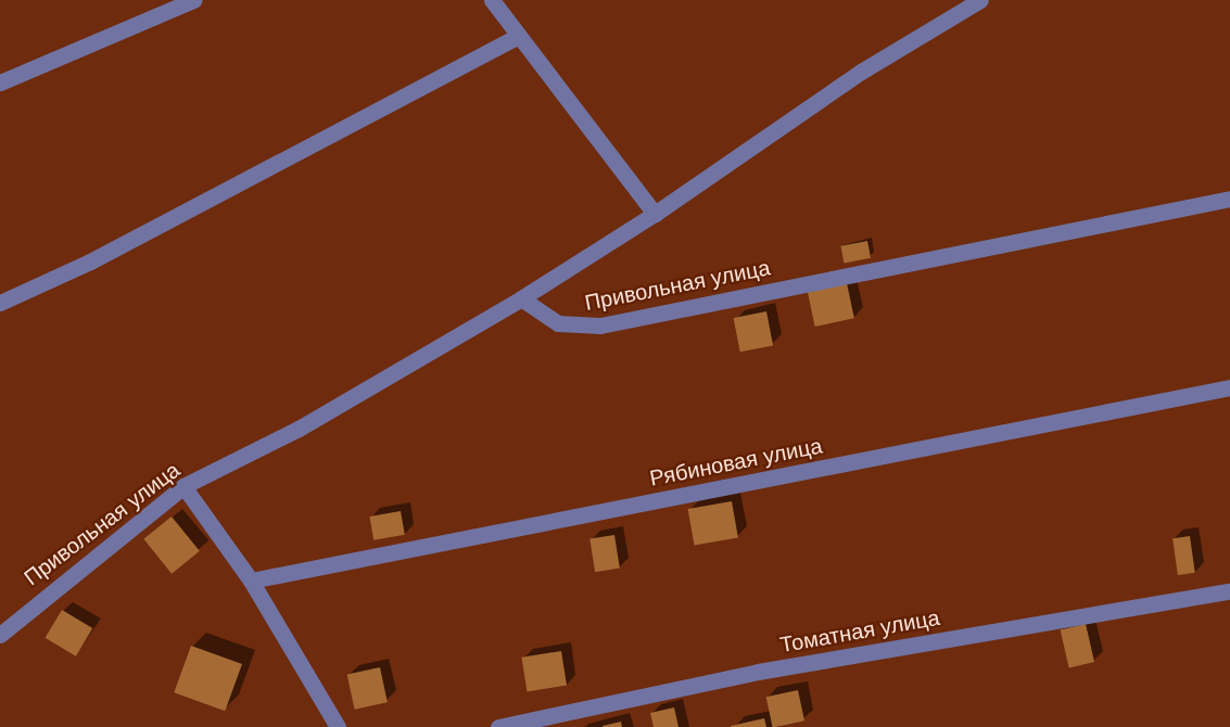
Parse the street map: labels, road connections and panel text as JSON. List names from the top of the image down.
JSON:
{
  "streets": {
    "street": ["Привольная улица", "Рябиновая улица", "Томатная улица"]
  }
}
